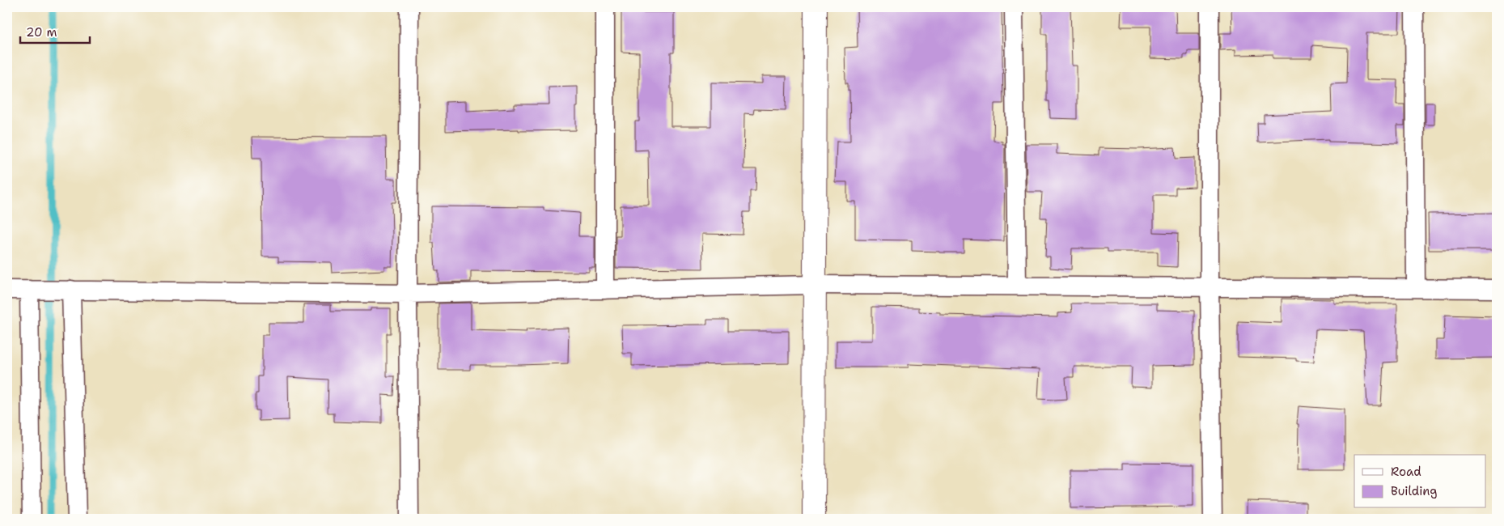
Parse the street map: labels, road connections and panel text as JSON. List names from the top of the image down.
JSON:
{
  "legend": ["Road", "Building"],
  "scale_bar": "20 m"
}
